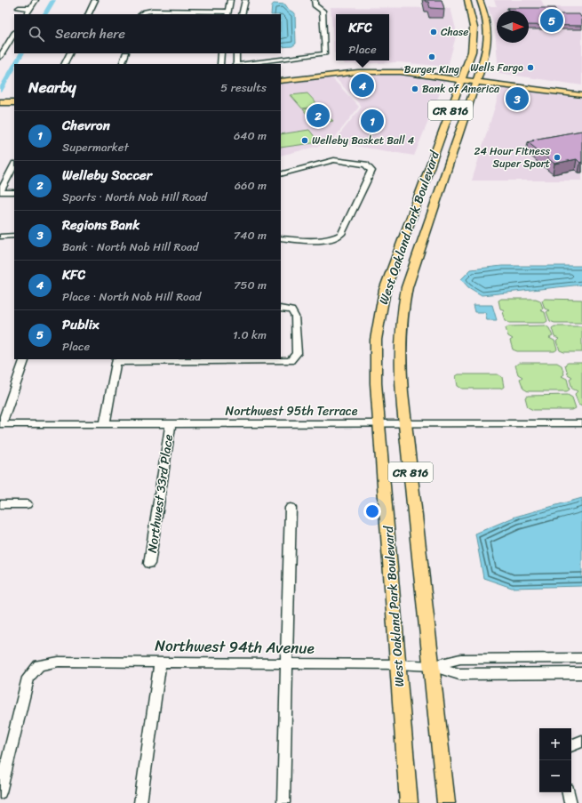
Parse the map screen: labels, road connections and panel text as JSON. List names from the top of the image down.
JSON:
{
  "streets": {
    "main road": ["CR 816", "West Oakland Park Boulevard"],
    "street": ["Northwest 95th Terrace", "Northwest 33rd Place", "Northwest 94th Avenue"]
  },
  "crossings": [
    ["West Oakland Park Boulevard", "Northwest 95th Terrace"],
    ["West Oakland Park Boulevard", "Northwest 94th Avenue"],
    ["Northwest 95th Terrace", "Northwest 33rd Place"]
  ],
  "places": [
    "Chase",
    "Burger King",
    "Wells Fargo",
    "Bank of America",
    "Welleby Basket Ball 4",
    "24 Hour Fitness Super Sport"
  ],
  "north": "right",
  "page": {
    "pins": [
      "5",
      "4",
      "3",
      "2",
      "1"
    ],
    "popup": ["KFC", "Place"],
    "search": "Search here",
    "heading": ["Nearby", "5 results"],
    "list": [
      {
        "mark": "1",
        "name": "Chevron",
        "note": "Supermarket",
        "value": "640 m"
      },
      {
        "mark": "2",
        "name": "Welleby Soccer",
        "note": "Sports · North Nob Hill Road",
        "value": "660 m"
      },
      {
        "mark": "3",
        "name": "Regions Bank",
        "note": "Bank · North Nob Hill Road",
        "value": "740 m"
      },
      {
        "mark": "4",
        "name": "KFC",
        "note": "Place · North Nob Hill Road",
        "value": "750 m"
      },
      {
        "mark": "5",
        "name": "Publix",
        "note": "Place",
        "value": "1.0 km"
      }
    ],
    "map_buttons": ["+", "−"]
  }
}
